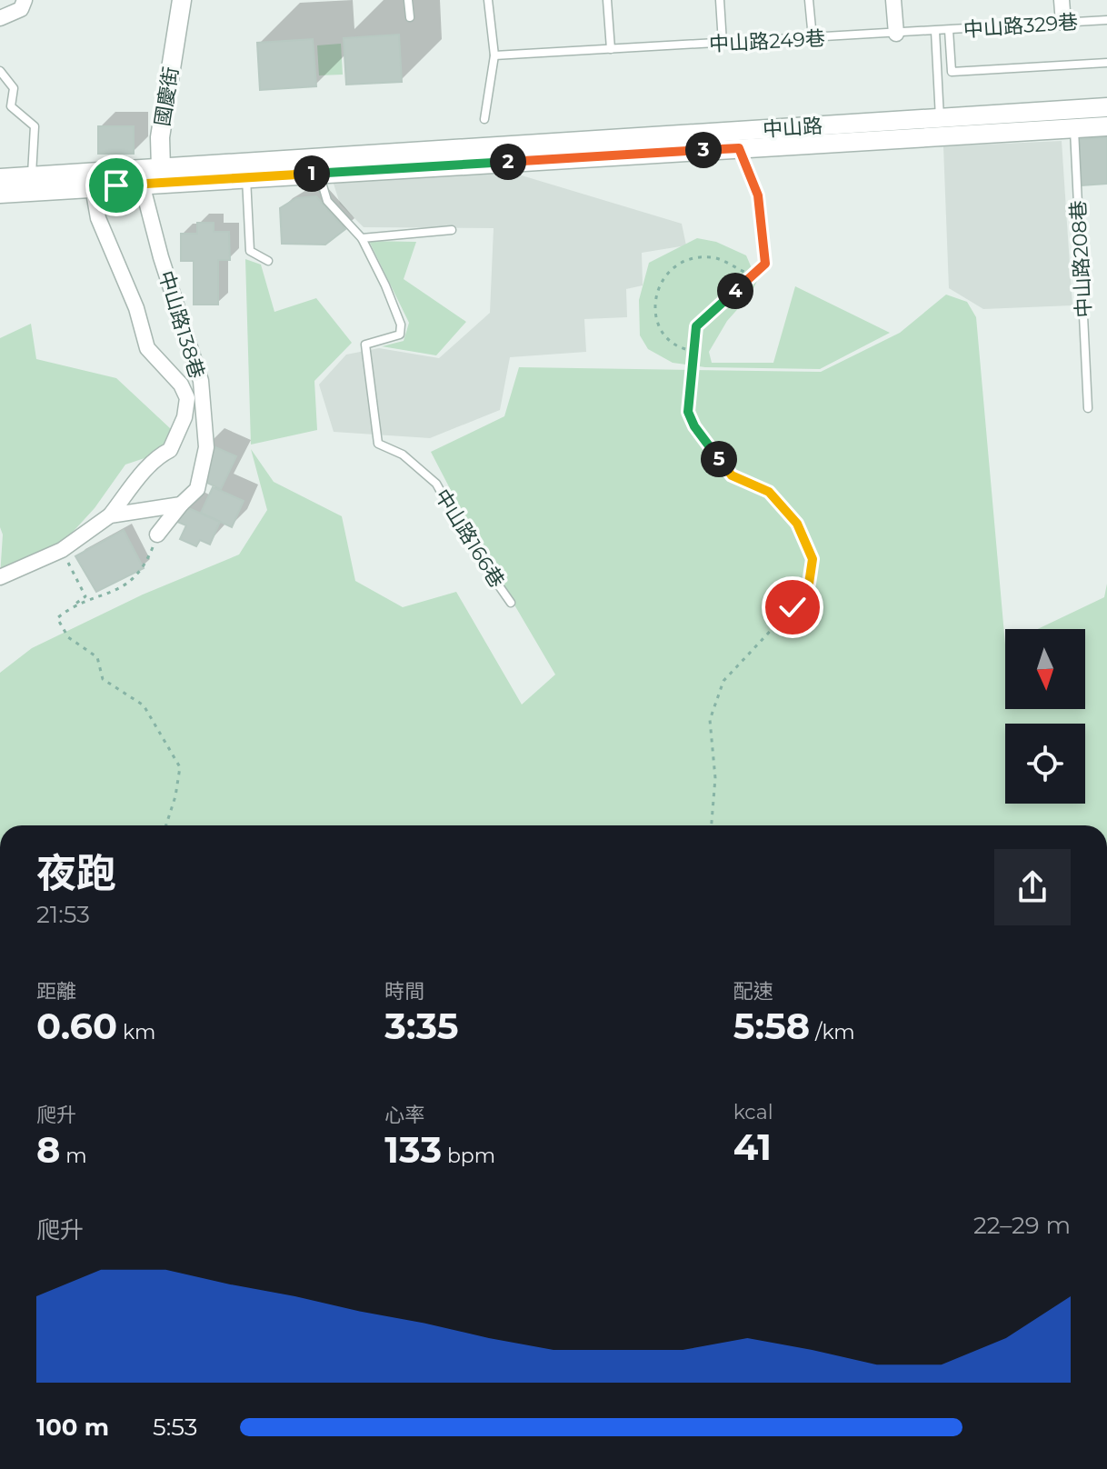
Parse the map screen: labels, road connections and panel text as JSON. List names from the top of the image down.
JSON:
{
  "streets": {
    "street": ["國慶街", "中山路", "中山路138巷"],
    "lane": [
      "中山路329巷",
      "中山路249巷",
      "中山路208巷",
      "中山路166巷"
    ]
  },
  "crossings": [
    ["中山路329巷", "中山路249巷"],
    ["國慶街", "中山路"],
    ["中山路", "中山路208巷"],
    ["中山路", "中山路138巷"],
    ["中山路", "中山路166巷"]
  ],
  "north": "bottom",
  "page": {
    "pins": [
      "3",
      "2",
      "1",
      "4",
      "5"
    ],
    "heading": ["夜跑", "21:53"],
    "stats": [
      ["距離", "0.60 km"],
      ["時間", "3:35"],
      ["配速", "5:58 /km"],
      ["爬升", "8 m"],
      ["心率", "133 bpm"],
      ["kcal", "41"]
    ],
    "chart": ["爬升", "22–29 m"],
    "list": [
      {
        "name": "100 m",
        "note": "5:53"
      }
    ]
  }
}
